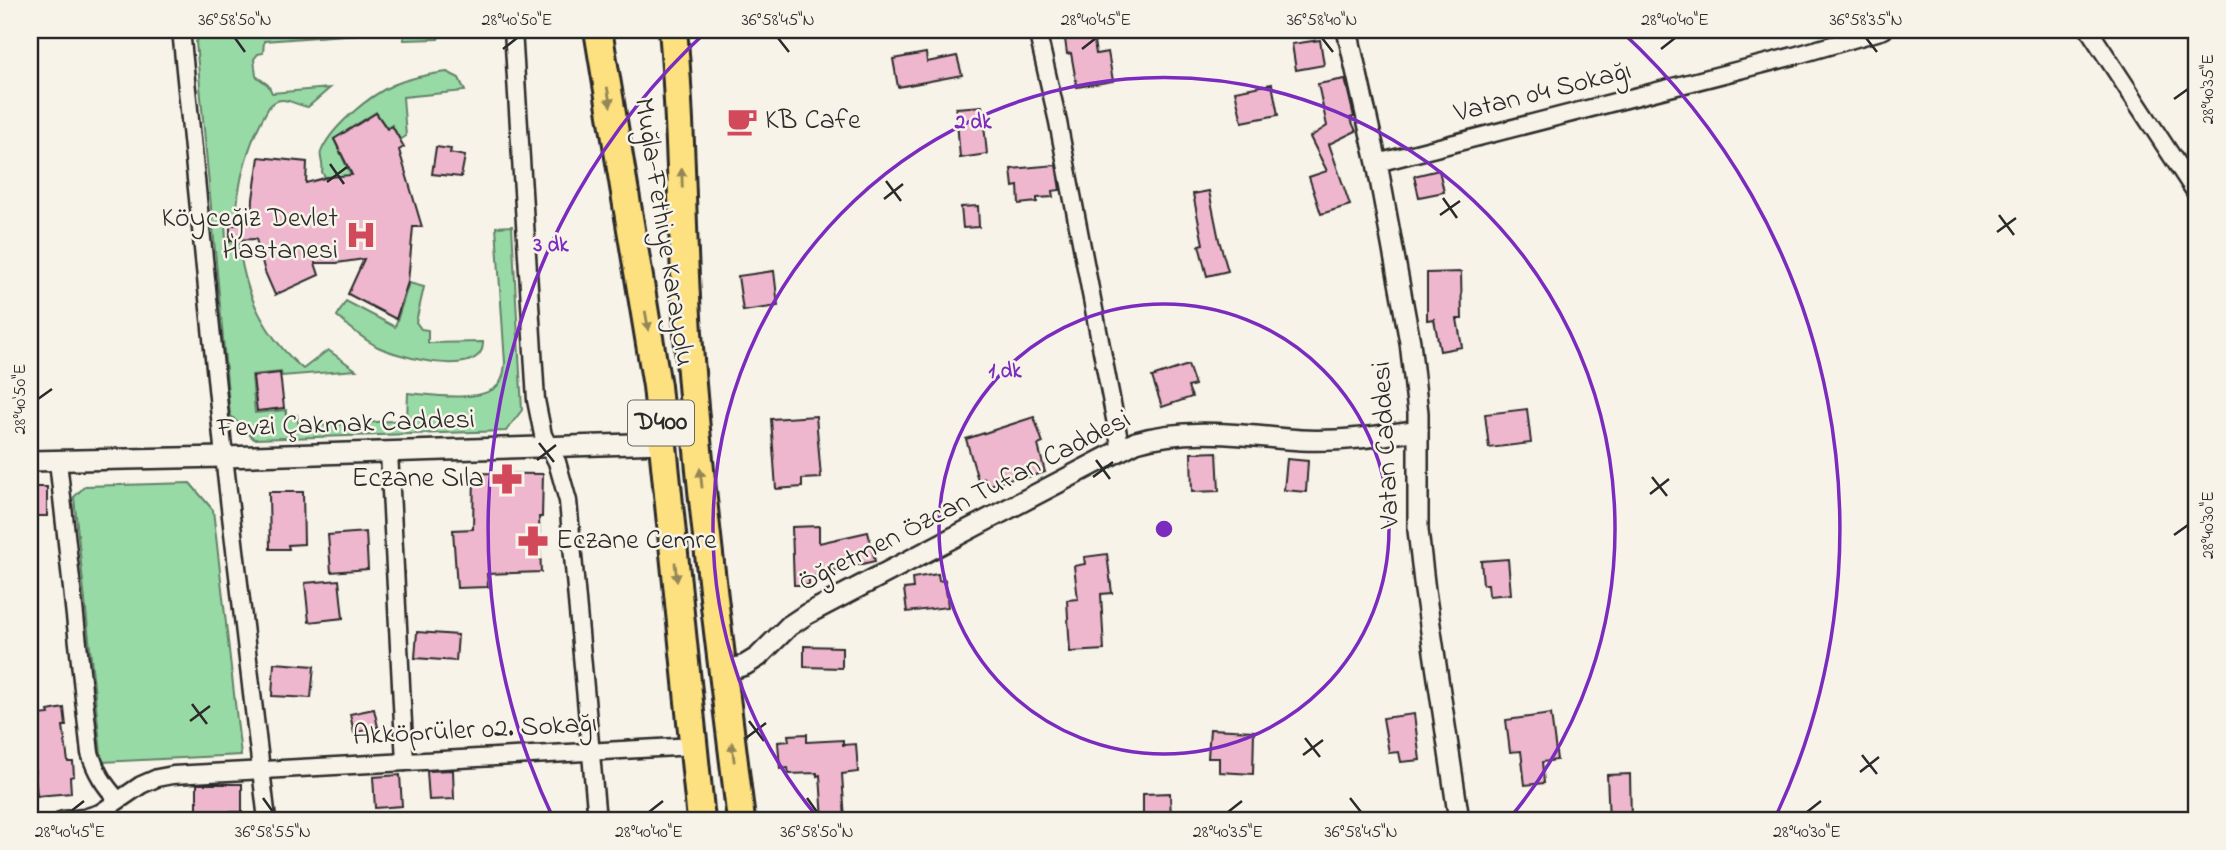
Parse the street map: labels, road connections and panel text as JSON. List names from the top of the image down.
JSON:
{
  "streets": {
    "highway": ["Muğla-Fethiye Karayolu", "D400"],
    "street": [
      "Vatan 04 Sokağı",
      "Fevzi Çakmak Caddesi",
      "Vatan Caddesi",
      "Öğretmen Özcan Tufan Caddesi",
      "Akköprüler 02. Sokağı"
    ]
  },
  "crossings": [
    ["Vatan 04 Sokağı", "Vatan Caddesi"],
    ["Muğla-Fethiye Karayolu", "Fevzi Çakmak Caddesi"],
    ["Muğla-Fethiye Karayolu", "Öğretmen Özcan Tufan Caddesi"],
    ["Muğla-Fethiye Karayolu", "Akköprüler 02. Sokağı"],
    ["Vatan Caddesi", "Öğretmen Özcan Tufan Caddesi"]
  ],
  "places": {
    "cafe": ["KB Cafe"],
    "hospital": ["Köyceğiz Devlet Hastanesi"],
    "pharmacy": ["Eczane Sıla", "Eczane Cemre"]
  },
  "coordinates": [
    "36°58'50\"N",
    "28°40'50\"E",
    "36°58'45\"N",
    "28°40'45\"E",
    "36°58'40\"N",
    "28°40'40\"E",
    "36°58'35\"N",
    "28°40'35\"E",
    "28°40'30\"E",
    "36°58'55\"N"
  ],
  "rings": ["2 dk", "3 dk", "1 dk"]
}
